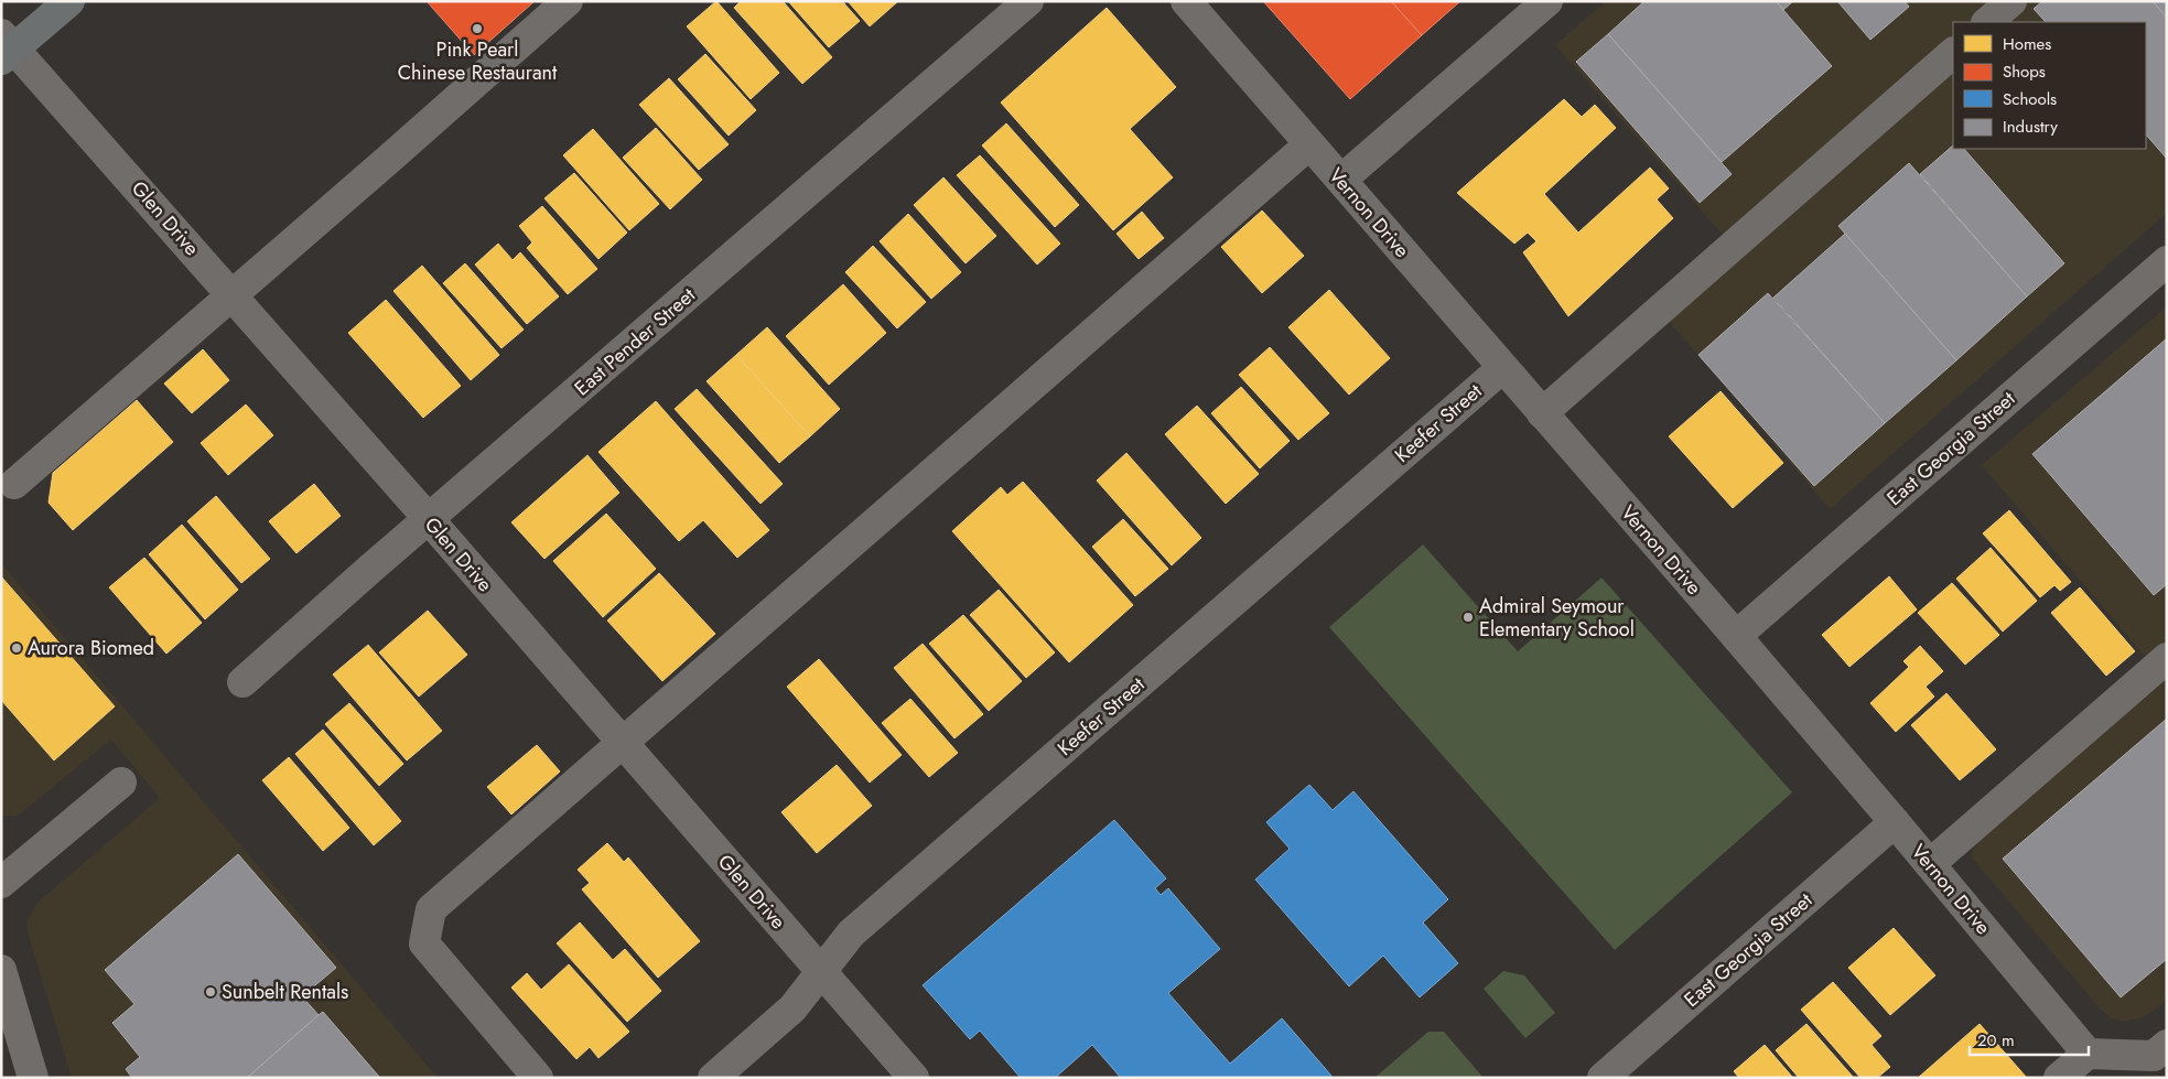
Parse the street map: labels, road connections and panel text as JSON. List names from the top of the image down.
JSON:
{
  "streets": {
    "street": [
      "Vernon Drive",
      "Glen Drive",
      "East Pender Street",
      "Keefer Street",
      "East Georgia Street"
    ]
  },
  "crossings": [
    ["Vernon Drive", "Keefer Street"],
    ["Vernon Drive", "East Georgia Street"],
    ["Glen Drive", "East Pender Street"],
    ["Glen Drive", "Keefer Street"]
  ],
  "places": [
    "Pink Pearl Chinese Restaurant",
    "Admiral Seymour Elementary School",
    "Aurora Biomed",
    "Sunbelt Rentals"
  ],
  "legend": [
    "Homes",
    "Shops",
    "Schools",
    "Industry"
  ],
  "scale_bar": "20 m"
}
